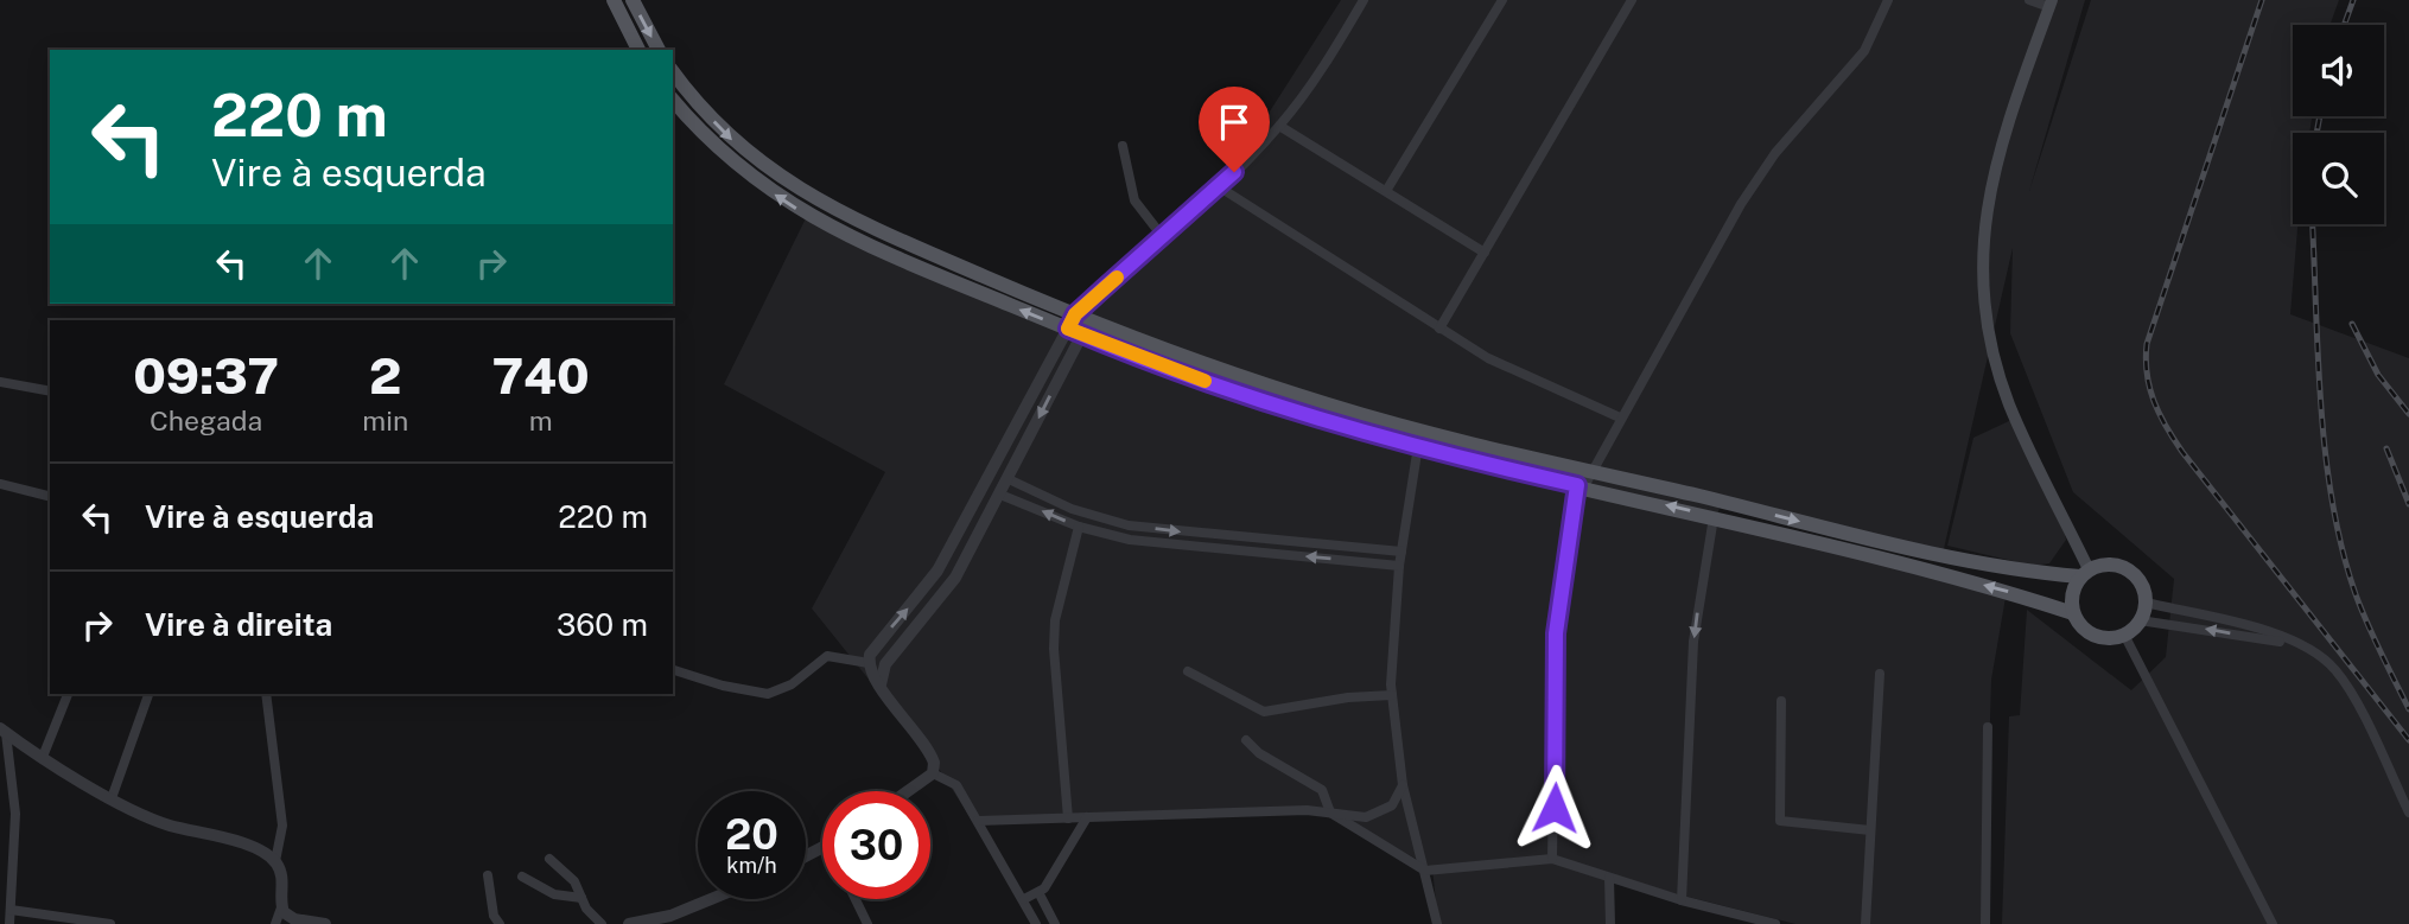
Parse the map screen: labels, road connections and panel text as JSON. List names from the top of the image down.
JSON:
{
  "page": {
    "turn": ["220 m", "Vire à esquerda"],
    "eta": [
      "09:37",
      "Chegada",
      "2",
      "min",
      "740",
      "m"
    ],
    "list": [
      {
        "name": "Vire à esquerda",
        "value": "220 m"
      },
      {
        "name": "Vire à direita",
        "value": "360 m"
      }
    ],
    "speed": "20 km/h",
    "limit": "30"
  }
}
